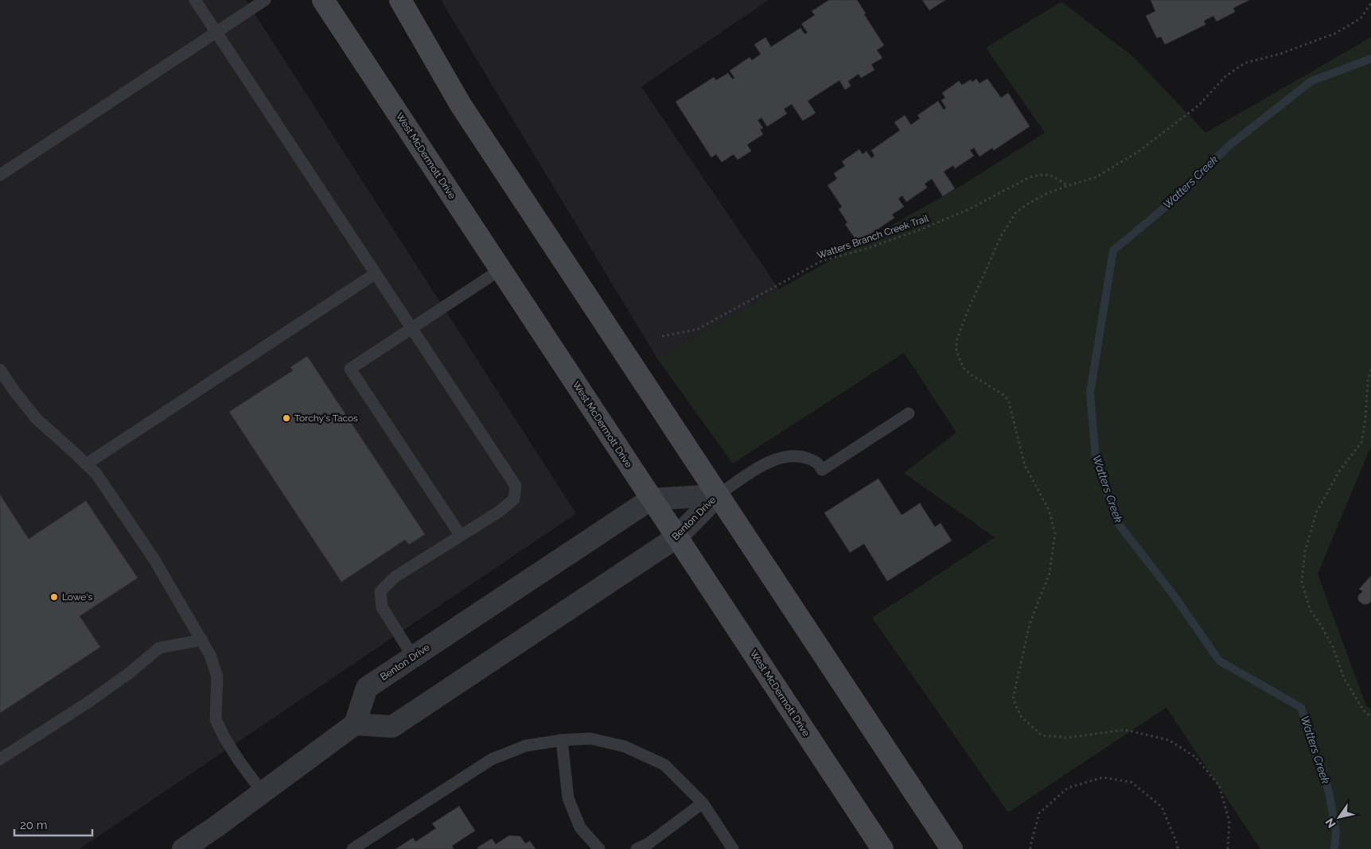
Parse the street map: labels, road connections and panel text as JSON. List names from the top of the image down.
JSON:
{
  "streets": {
    "main road": ["West McDermott Drive"],
    "street": ["Benton Drive"],
    "path": ["Watters Branch Creek Trail"]
  },
  "crossings": [
    ["West McDermott Drive", "Benton Drive"]
  ],
  "water": ["Watters Creek"],
  "places": ["Torchy's Tacos", "Lowe's"],
  "scale_bar": "20 m",
  "north": "bottom left"
}
